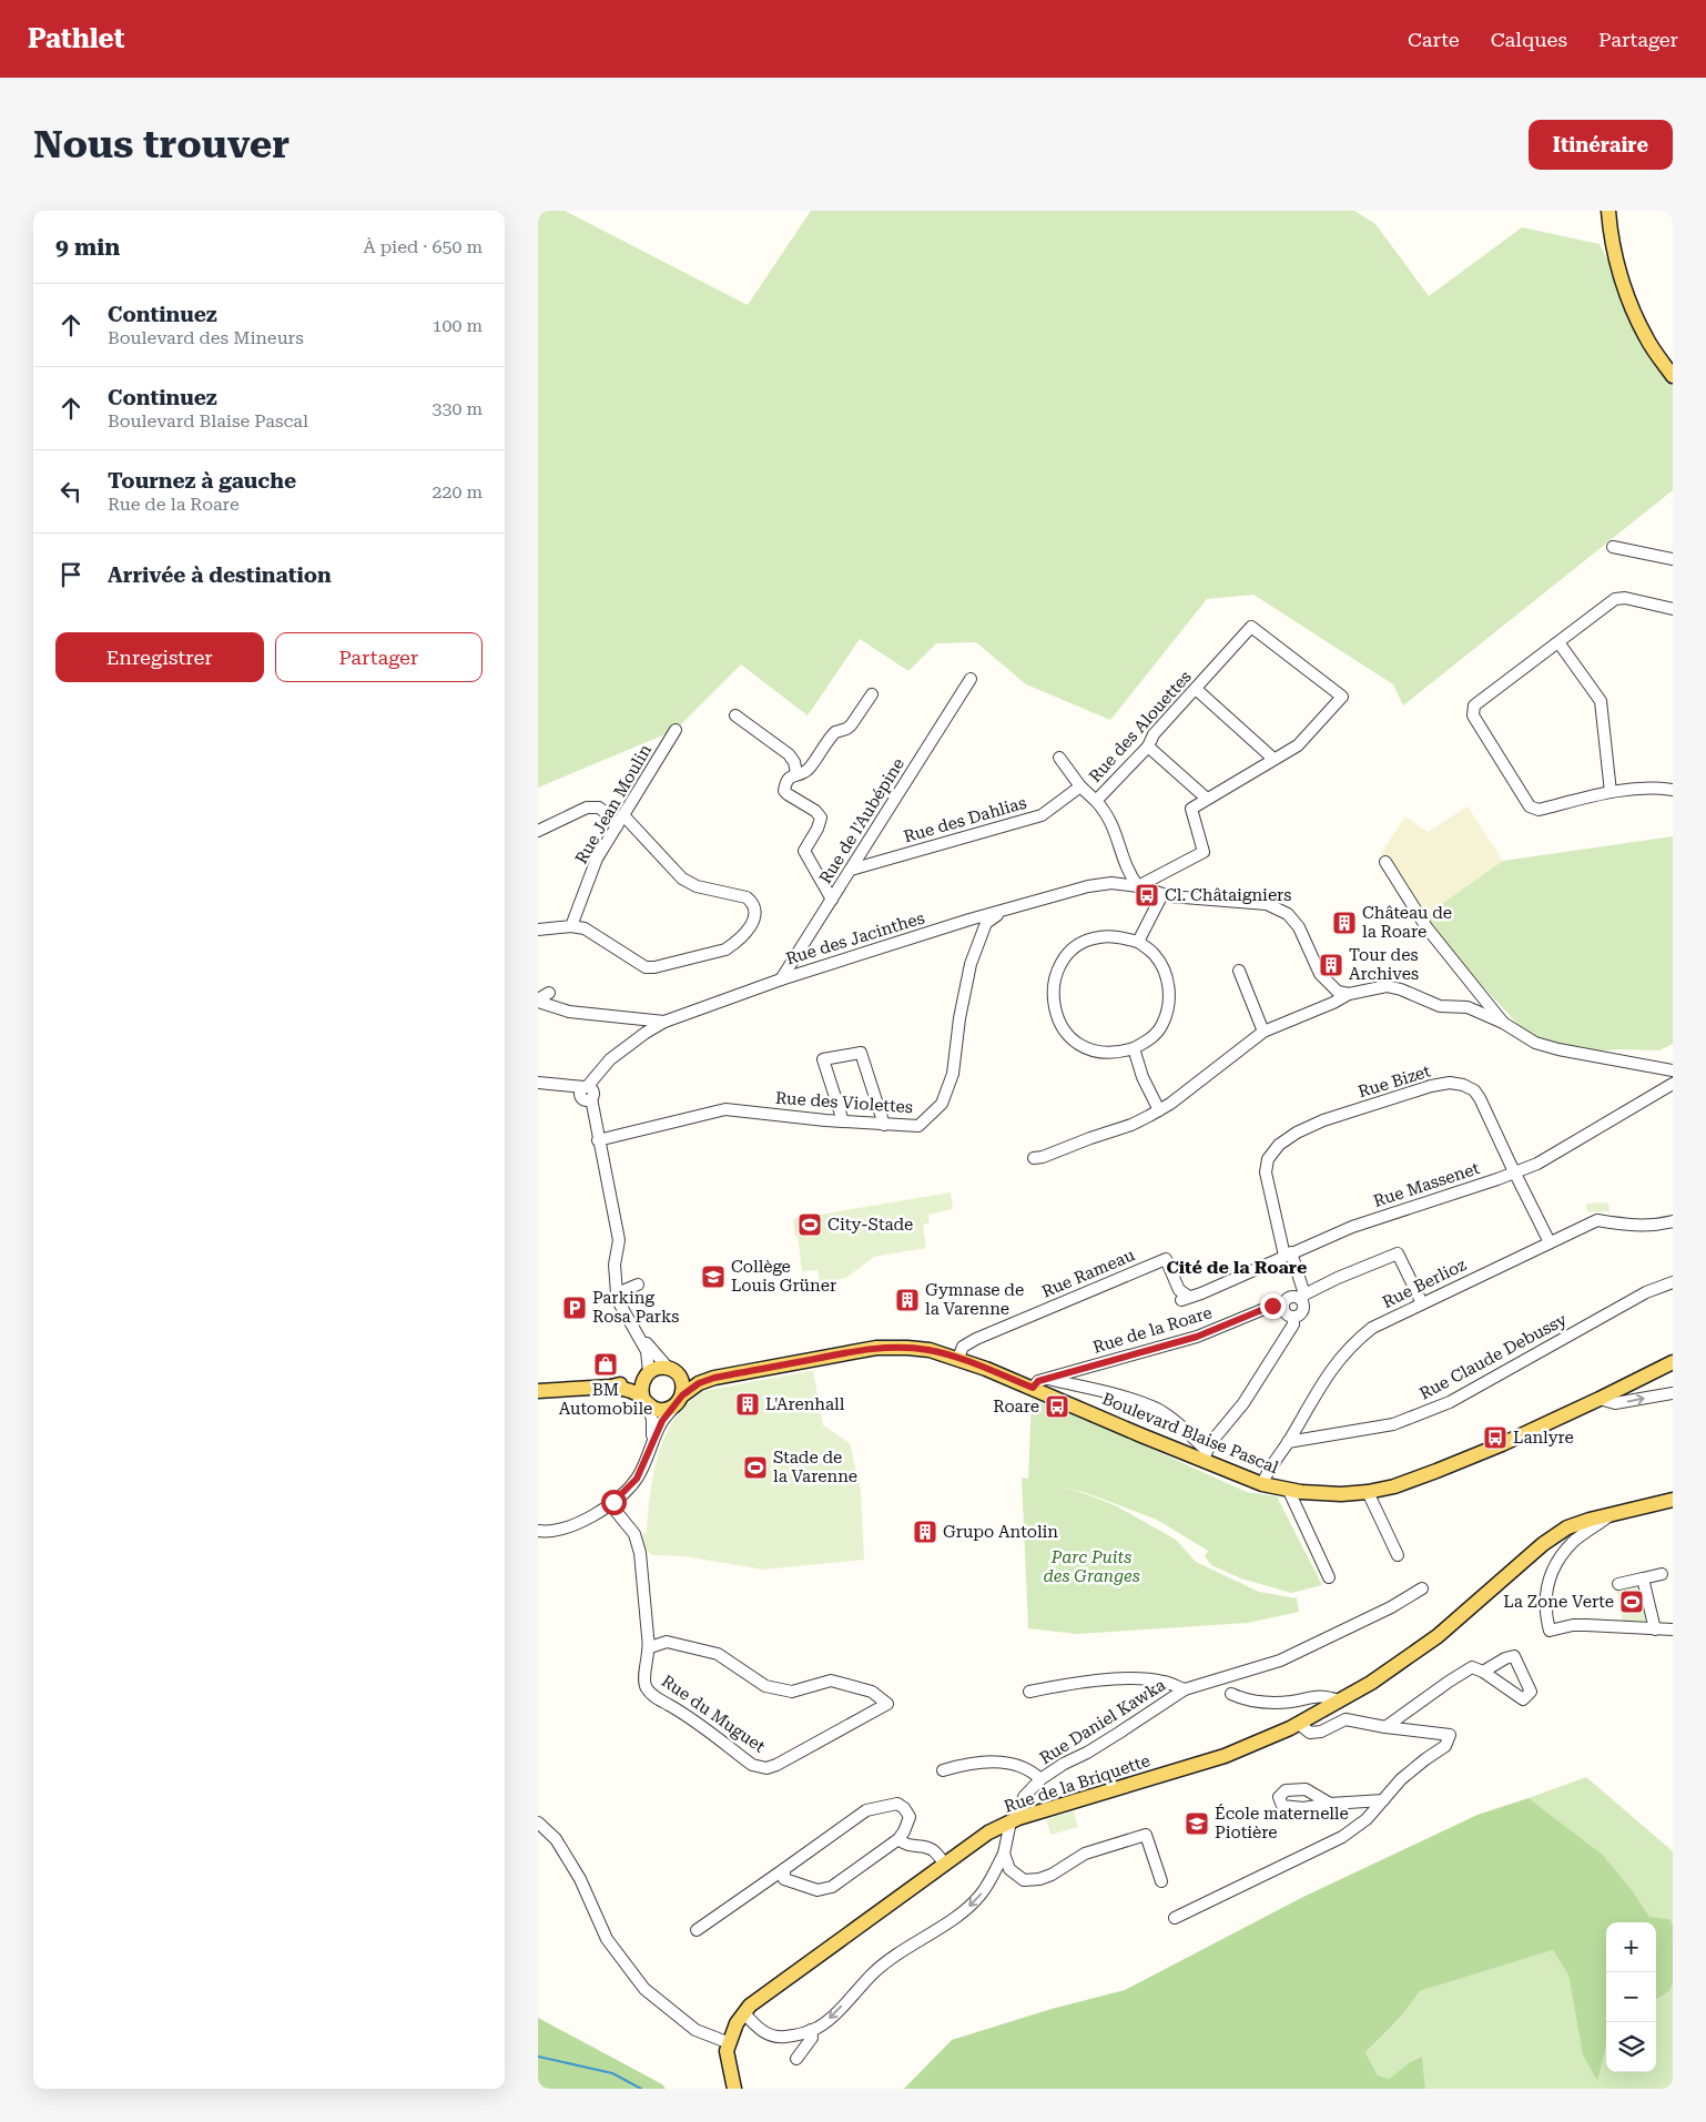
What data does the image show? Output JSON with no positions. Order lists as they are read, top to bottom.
{
  "streets": {
    "main road": ["Boulevard Blaise Pascal", "Rue de la Briquette"],
    "street": [
      "Rue des Alouettes",
      "Rue Jean Moulin",
      "Rue des Dahlias",
      "Rue de l'Aubépine",
      "Rue des Jacinthes",
      "Rue Bizet",
      "Rue des Violettes",
      "Rue Massenet",
      "Rue Rameau",
      "Rue Berlioz",
      "Rue de la Roare",
      "Rue Claude Debussy",
      "Rue du Muguet",
      "Rue Daniel Kawka"
    ]
  },
  "crossings": [
    ["Rue des Alouettes", "Rue des Jacinthes"],
    ["Rue des Dahlias", "Rue de l'Aubépine"],
    ["Rue de l'Aubépine", "Rue des Jacinthes"],
    ["Rue des Jacinthes", "Rue des Violettes"],
    ["Rue Bizet", "Rue Massenet"],
    ["Rue Bizet", "Rue Berlioz"],
    ["Rue Bizet", "Rue de la Roare"],
    ["Rue Massenet", "Rue Rameau"],
    ["Rue Rameau", "Boulevard Blaise Pascal"],
    ["Rue Berlioz", "Rue de la Roare"],
    ["Rue Berlioz", "Rue Claude Debussy"],
    ["Rue Berlioz", "Boulevard Blaise Pascal"],
    ["Rue de la Roare", "Boulevard Blaise Pascal"],
    ["Rue Daniel Kawka", "Rue de la Briquette"]
  ],
  "districts": ["Cité de la Roare"],
  "parks": ["Parc Puits des Granges"],
  "places": {
    "bus stop": ["Cl. Châtaigniers", "Roare", "Lanlyre"],
    "building": [
      "Château de la Roare",
      "Tour des Archives",
      "Gymnase de la Varenne",
      "L'Arenhall",
      "Grupo Antolin"
    ],
    "sports": ["City-Stade", "Stade de la Varenne", "La Zone Verte"],
    "school or university": ["Collège Louis Grüner", "École maternelle Piotière"],
    "parking": ["Parking Rosa Parks"],
    "shop": ["BM Automobile"]
  },
  "page": {
    "header": "Pathlet",
    "nav": ["Carte", "Calques", "Partager"],
    "buttons": [
      "Itinéraire",
      ["Enregistrer", "Partager"]
    ],
    "title": "Nous trouver",
    "heading": ["9 min", "À pied · 650 m"],
    "list": [
      ["Continuez", "Boulevard des Mineurs", "100 m"],
      ["Continuez", "Boulevard Blaise Pascal", "330 m"],
      ["Tournez à gauche", "Rue de la Roare", "220 m"],
      "Arrivée à destination"
    ],
    "map_buttons": ["+", "−"]
  }
}
